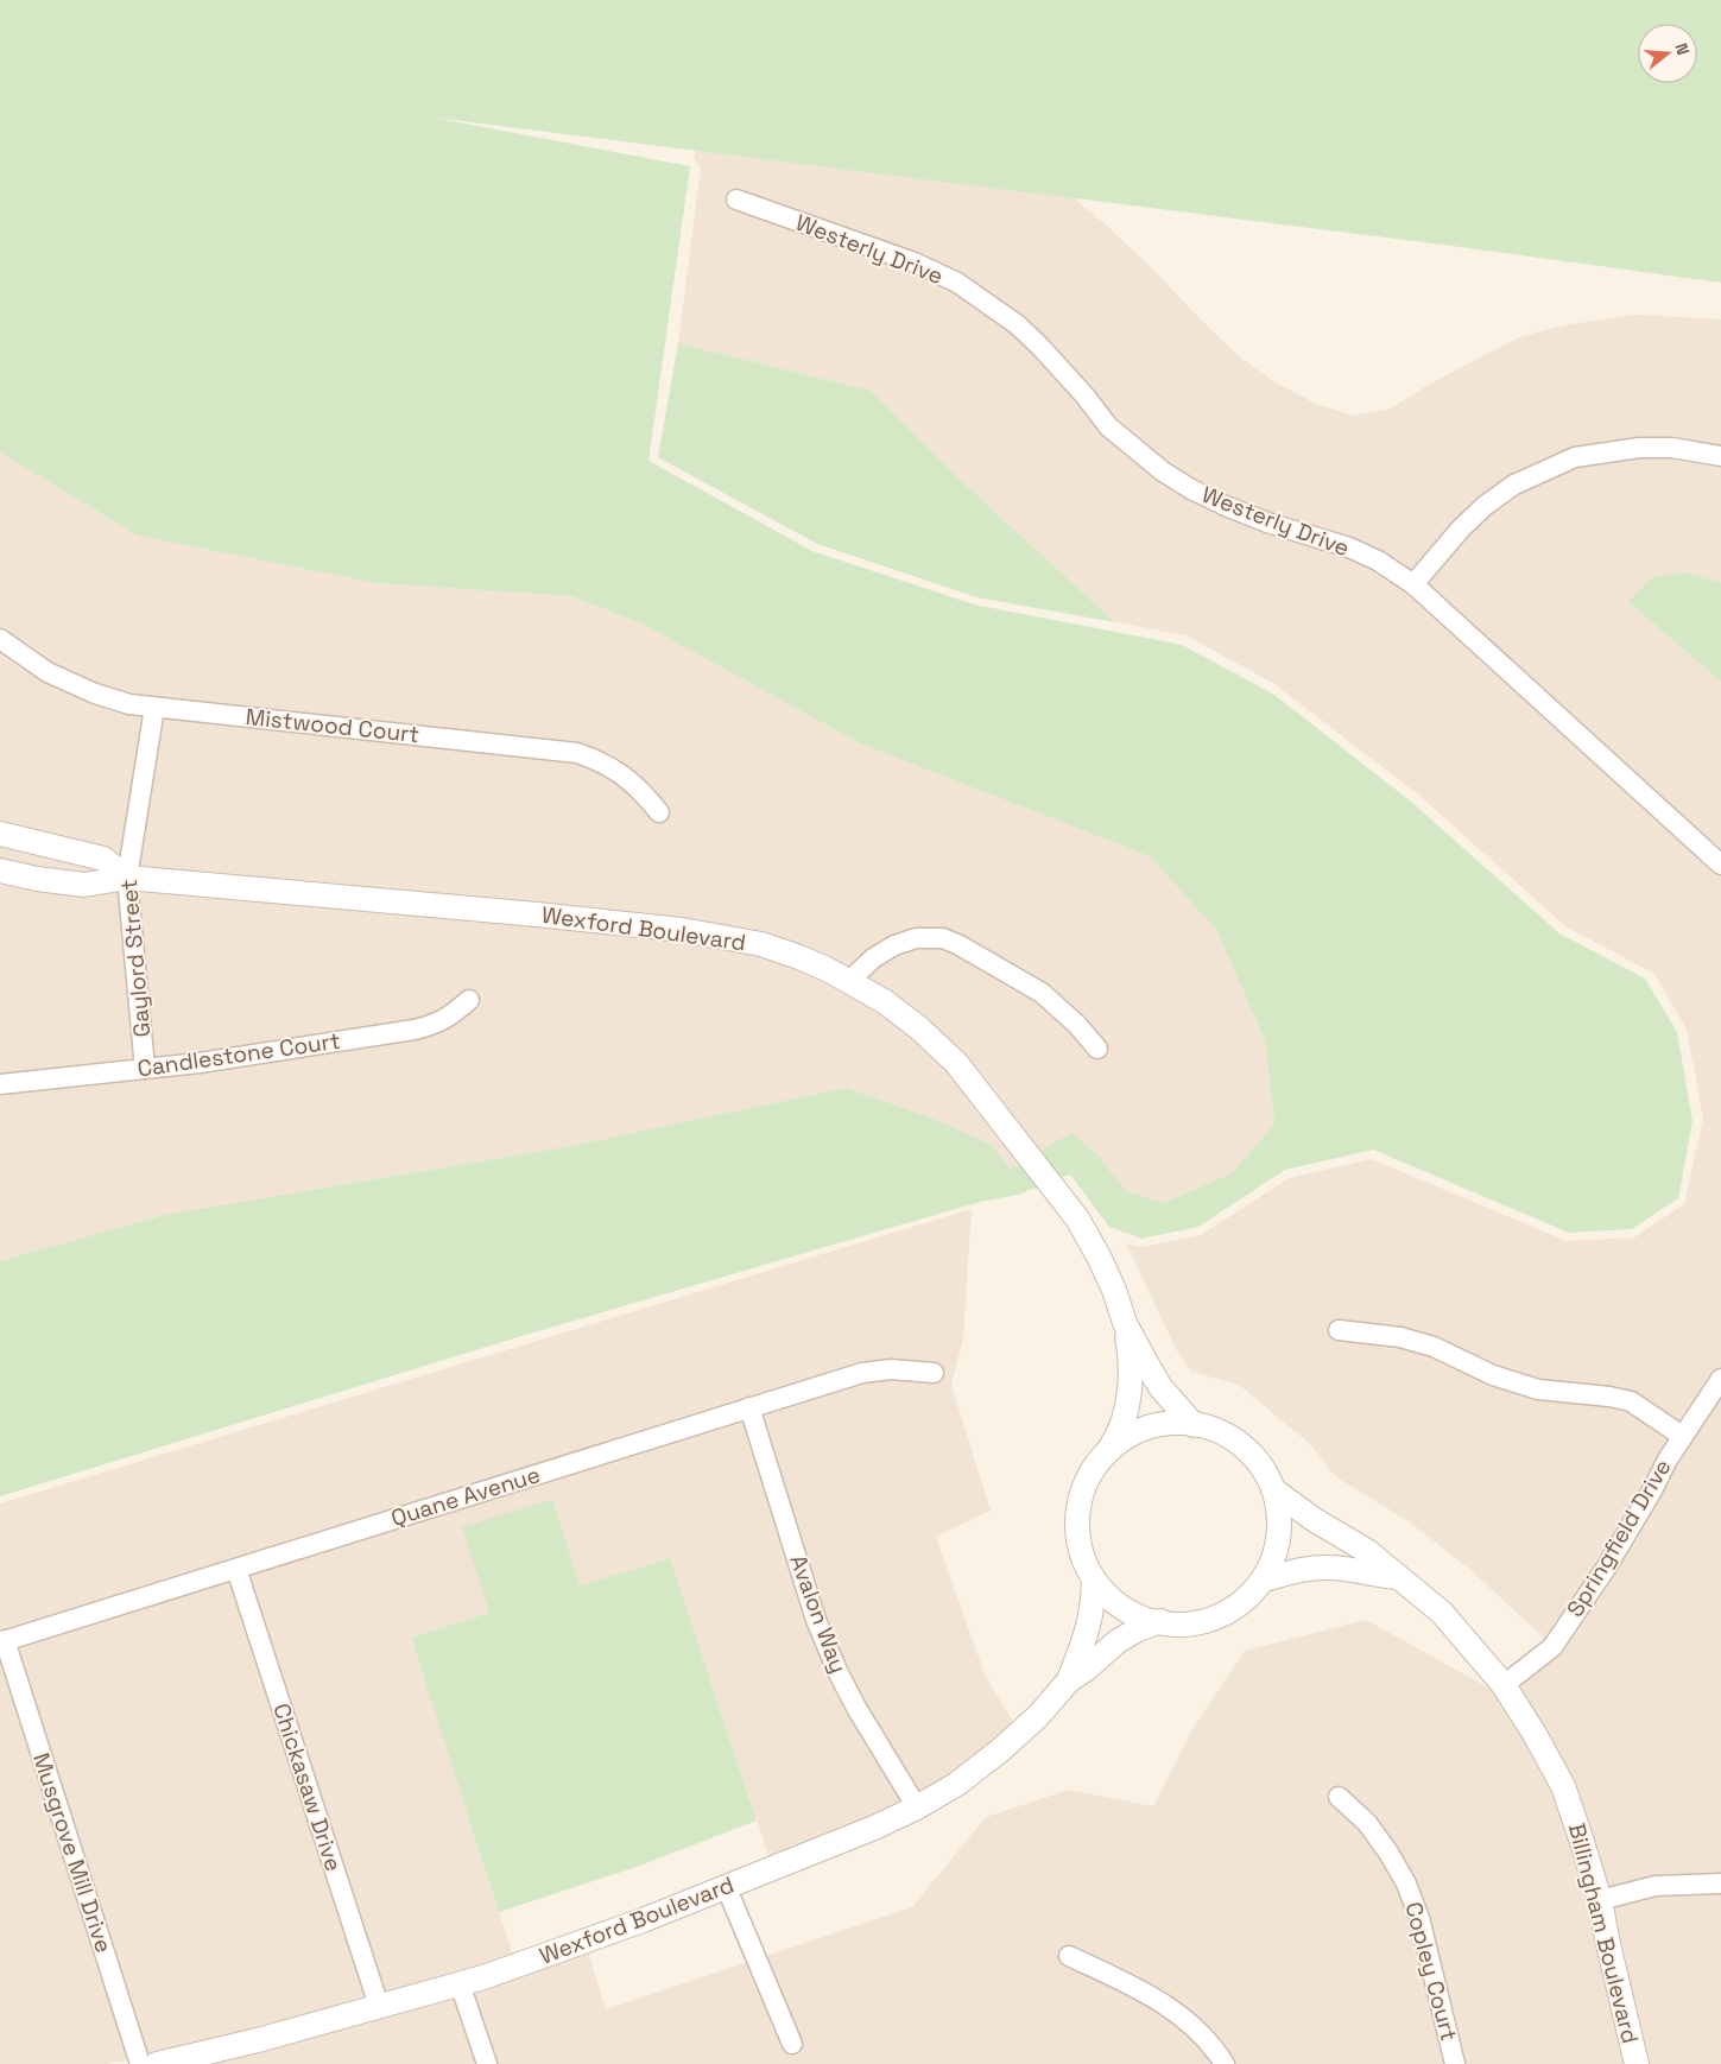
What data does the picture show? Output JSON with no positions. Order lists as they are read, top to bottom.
{
  "streets": {
    "street": [
      "Westerly Drive",
      "Mistwood Court",
      "Wexford Boulevard",
      "Gaylord Street",
      "Candlestone Court",
      "Quane Avenue",
      "Springfield Drive",
      "Avalon Way",
      "Chickasaw Drive",
      "Musgrove Mill Drive",
      "Billingham Boulevard",
      "Copley Court"
    ]
  },
  "crossings": [
    ["Mistwood Court", "Gaylord Street"],
    ["Wexford Boulevard", "Gaylord Street"],
    ["Wexford Boulevard", "Avalon Way"],
    ["Wexford Boulevard", "Chickasaw Drive"],
    ["Wexford Boulevard", "Billingham Boulevard"],
    ["Gaylord Street", "Candlestone Court"],
    ["Quane Avenue", "Avalon Way"],
    ["Quane Avenue", "Chickasaw Drive"],
    ["Quane Avenue", "Musgrove Mill Drive"],
    ["Springfield Drive", "Billingham Boulevard"]
  ],
  "north": "right"
}
